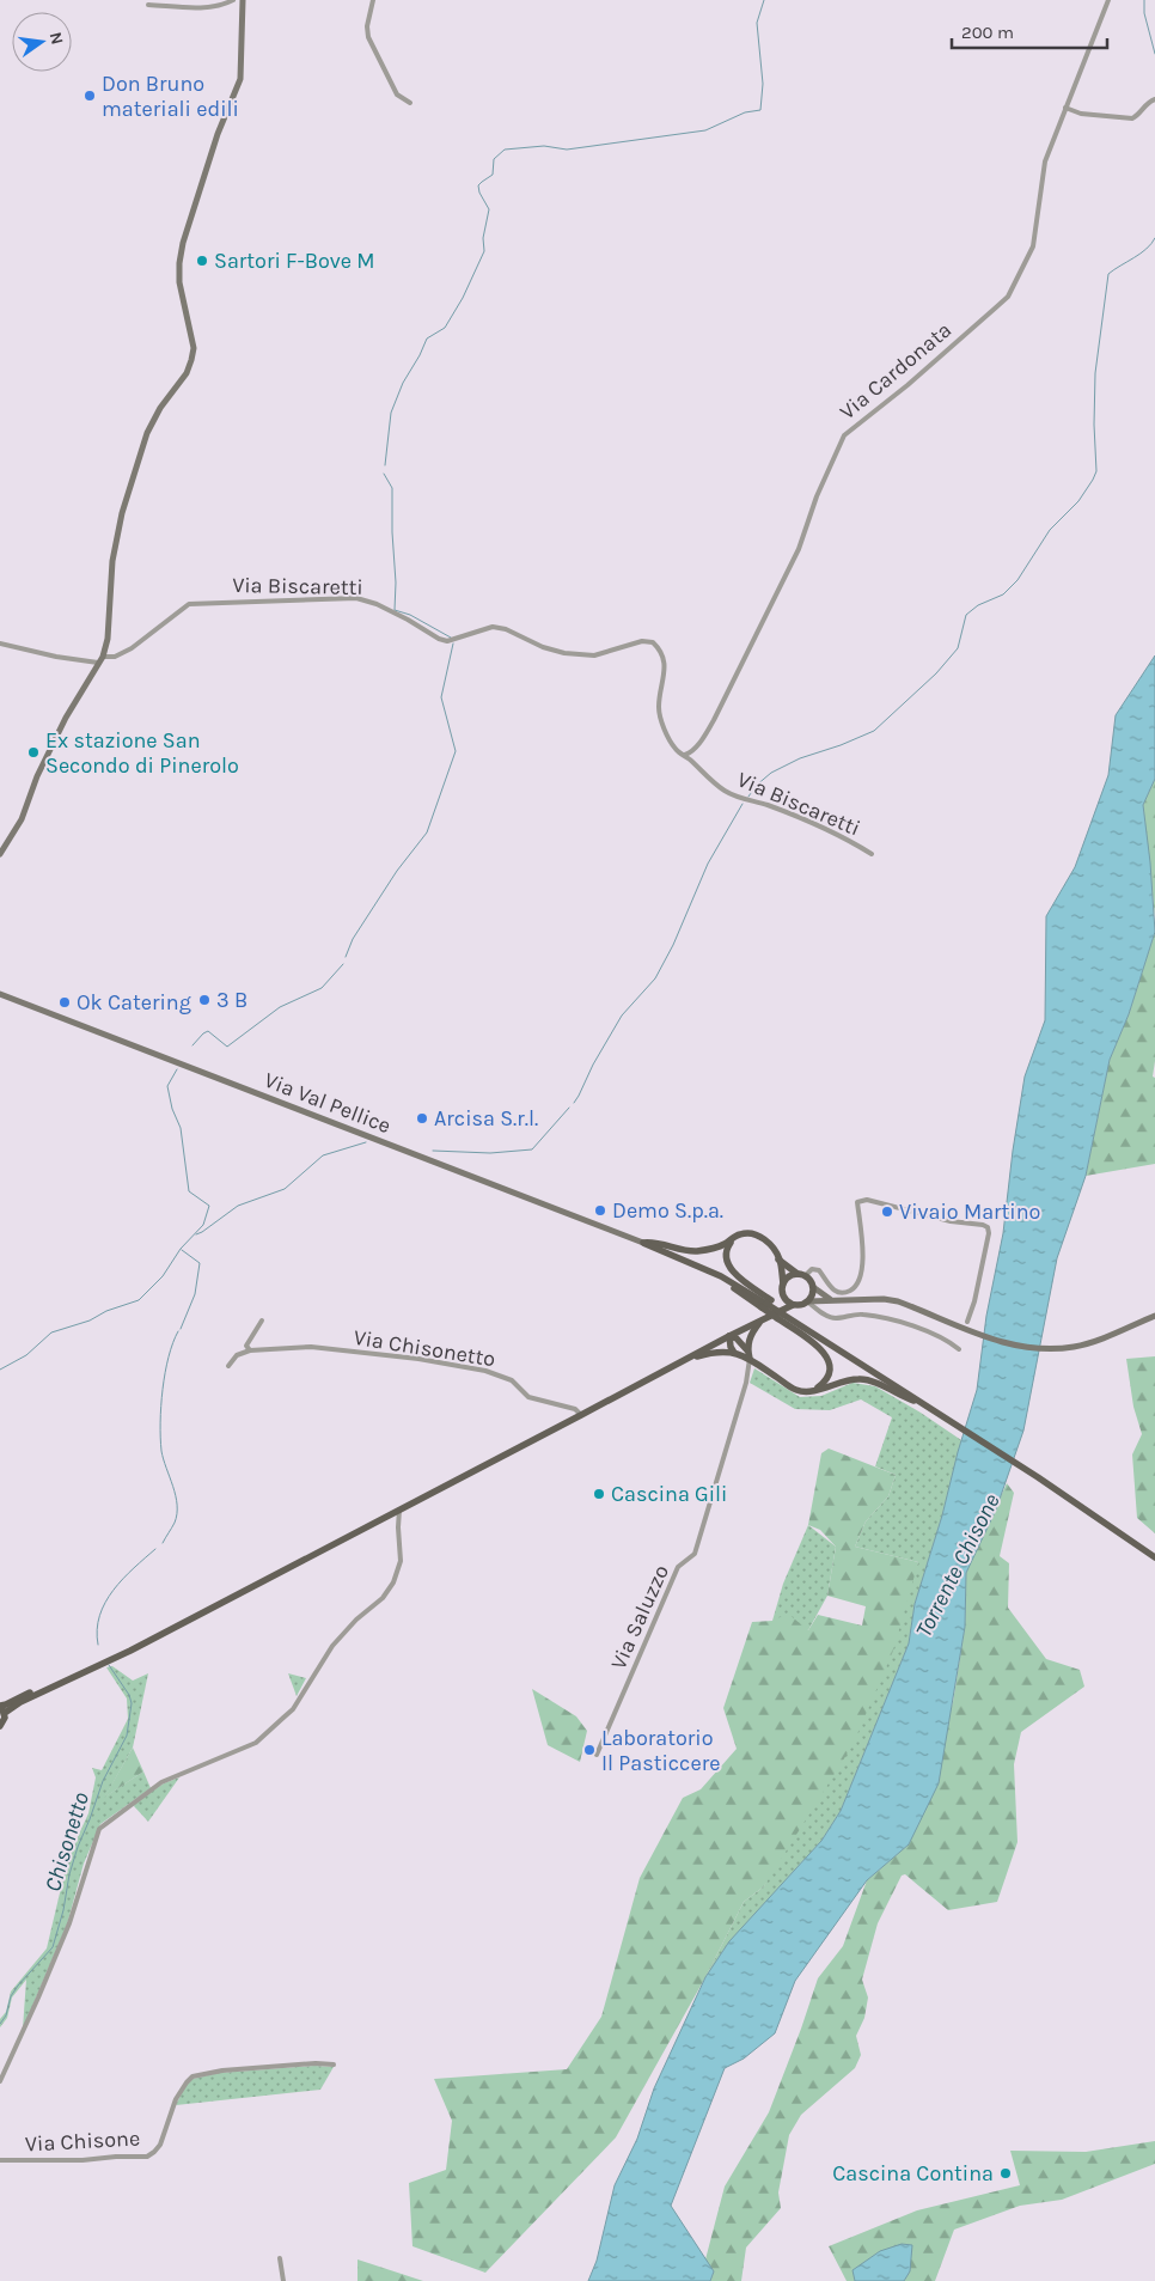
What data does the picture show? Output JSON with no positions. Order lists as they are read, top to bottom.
{
  "streets": {
    "street": [
      "Via Cardonata",
      "Via Biscaretti",
      "Via Val Pellice",
      "Via Chisonetto",
      "Via Saluzzo",
      "Via Chisone"
    ]
  },
  "crossings": [
    ["Via Cardonata", "Via Biscaretti"]
  ],
  "water": ["Torrente Chisone", "Chisonetto"],
  "places": [
    "Don Bruno materiali edili",
    "Sartori F-Bove M",
    "Ex stazione San Secondo di Pinerolo",
    "3 B",
    "Ok Catering",
    "Arcisa S.r.l.",
    "Demo S.p.a.",
    "Vivaio Martino",
    "Cascina Gili",
    "Laboratorio Il Pasticcere",
    "Cascina Contina"
  ],
  "scale_bar": "200 m",
  "north": "right"
}
